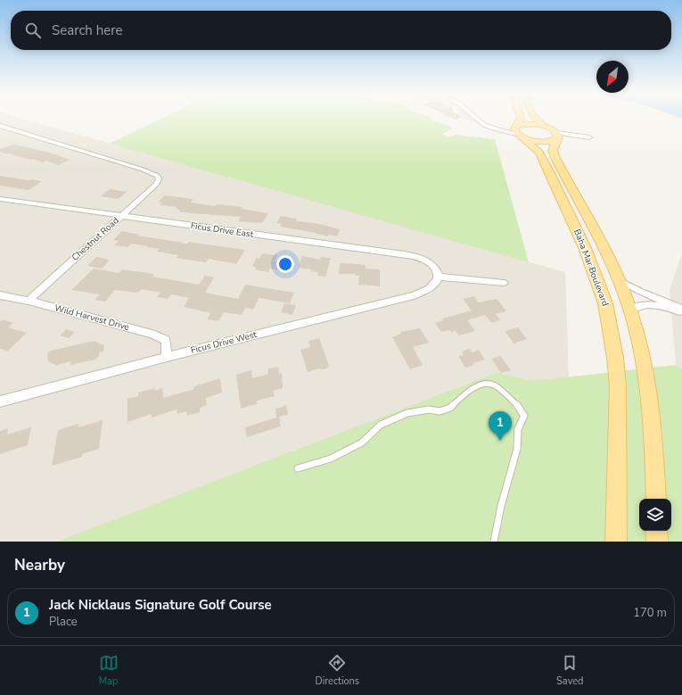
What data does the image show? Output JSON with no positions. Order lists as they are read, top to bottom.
{
  "streets": {
    "main road": ["Baha Mar Boulevard"],
    "street": [
      "Ficus Drive East",
      "Chestnut Road",
      "Wild Harvest Drive",
      "Ficus Drive West"
    ]
  },
  "crossings": [
    ["Ficus Drive East", "Chestnut Road"],
    ["Ficus Drive East", "Ficus Drive West"],
    ["Chestnut Road", "Wild Harvest Drive"],
    ["Wild Harvest Drive", "Ficus Drive West"]
  ],
  "north": "bottom left",
  "page": {
    "search": "Search here",
    "pins": "1",
    "heading": "Nearby",
    "list": [
      {
        "mark": "1",
        "name": "Jack Nicklaus Signature Golf Course",
        "note": "Place",
        "value": "170 m"
      }
    ],
    "nav": ["Map", "Directions", "Saved"]
  }
}
